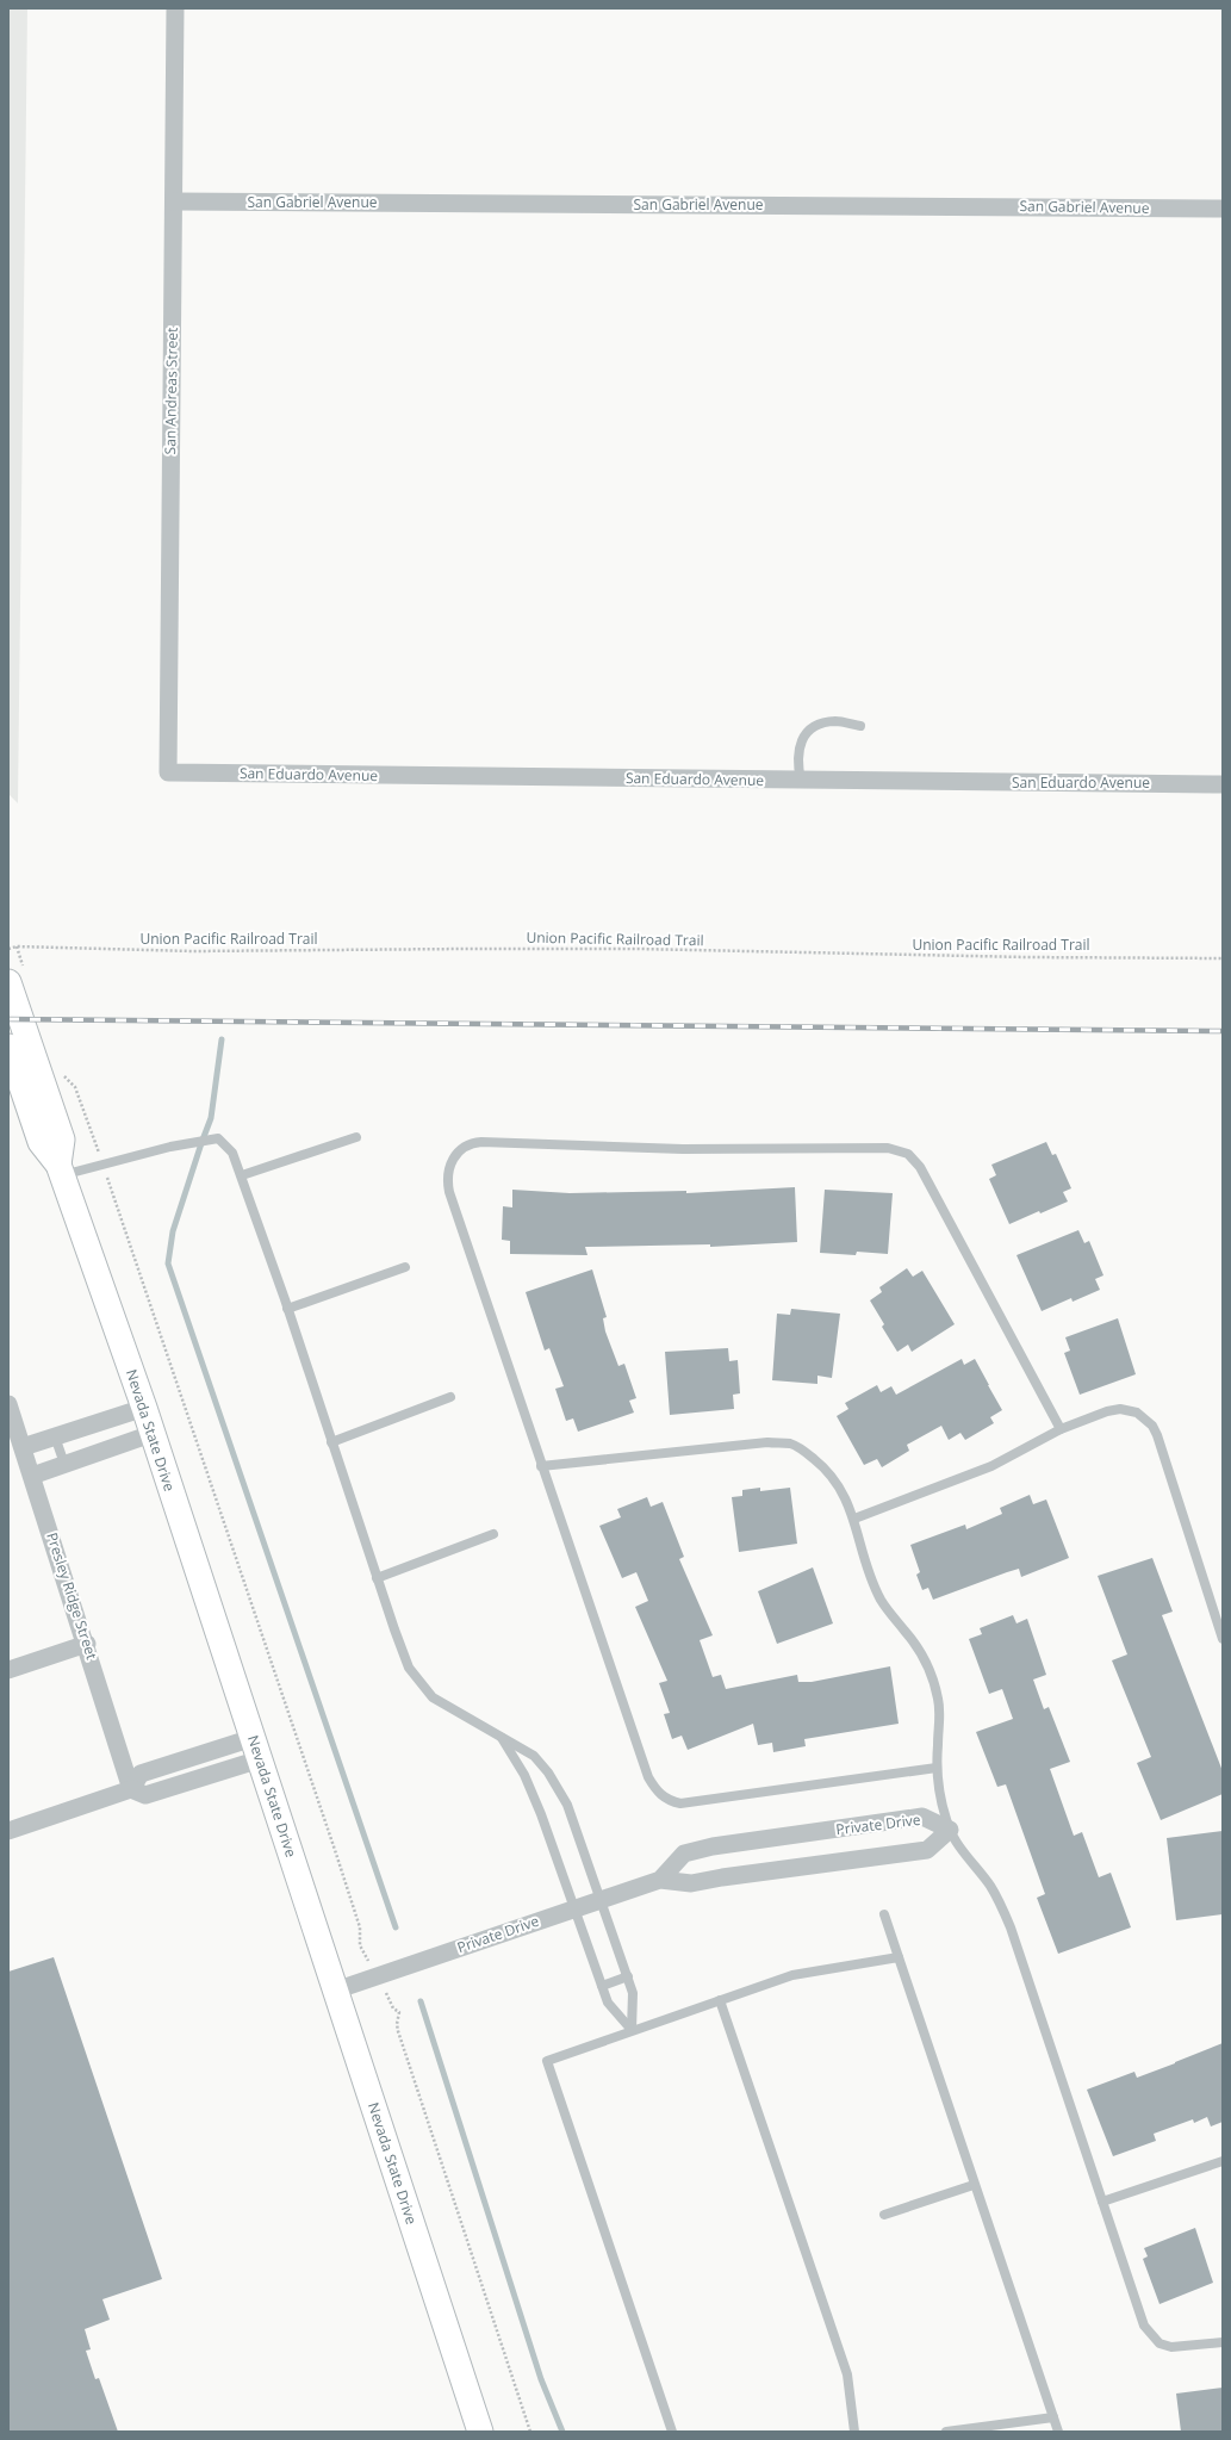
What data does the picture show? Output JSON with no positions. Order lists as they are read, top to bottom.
{
  "streets": {
    "street": [
      "San Gabriel Avenue",
      "San Andreas Street",
      "San Eduardo Avenue",
      "Nevada State Drive",
      "Presley Ridge Street",
      "Private Drive"
    ],
    "path": ["Union Pacific Railroad Trail"]
  },
  "crossings": [
    ["San Gabriel Avenue", "San Andreas Street"],
    ["San Andreas Street", "San Eduardo Avenue"],
    ["Nevada State Drive", "Private Drive"]
  ]
}
